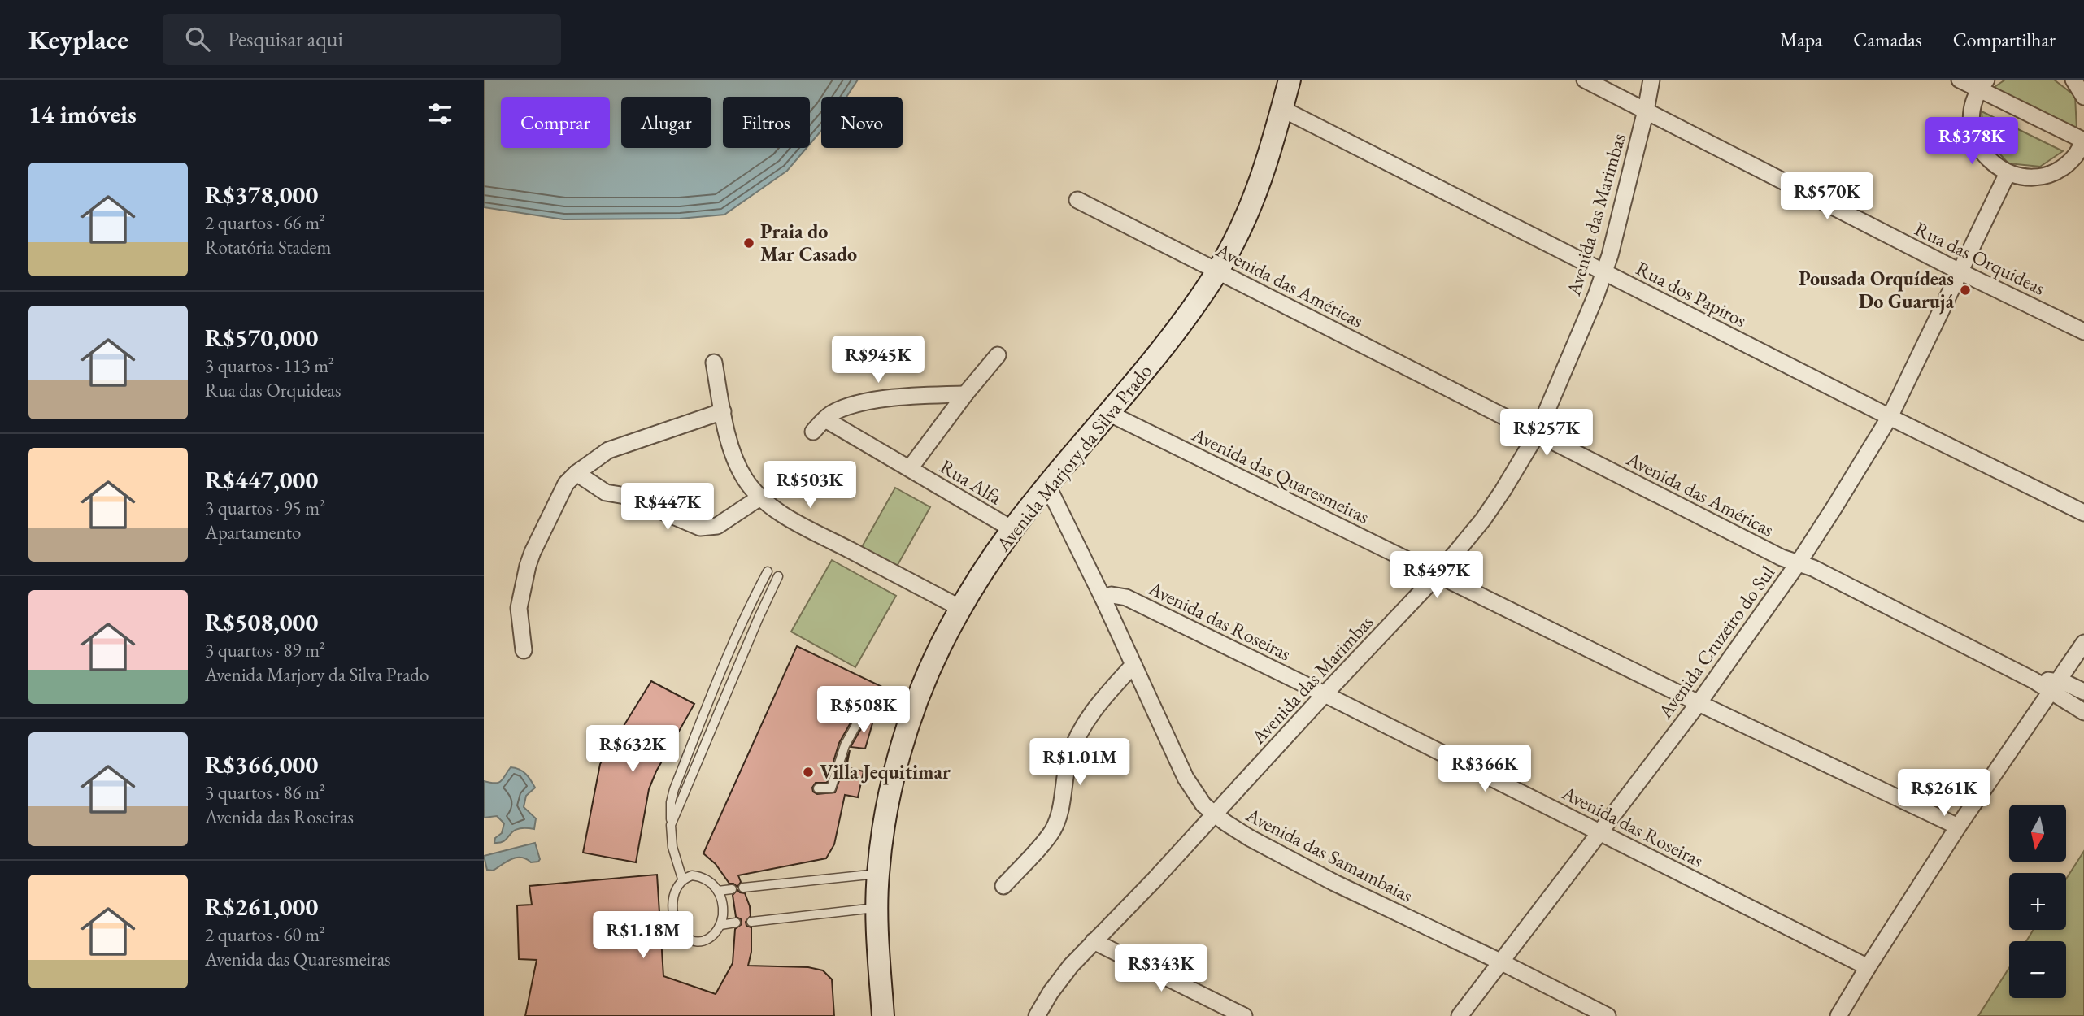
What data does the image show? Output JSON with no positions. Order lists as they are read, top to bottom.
{
  "streets": {
    "main road": ["Avenida Marjory da Silva Prado"],
    "street": [
      "Avenida das Marimbas",
      "Rua das Orquideas",
      "Avenida das Américas",
      "Rua dos Papiros",
      "Avenida das Quaresmeiras",
      "Rua Alfa",
      "Avenida das Roseiras",
      "Avenida Cruzeiro do Sul",
      "Avenida das Samambaias"
    ]
  },
  "crossings": [
    ["Avenida das Marimbas", "Rua das Orquideas"],
    ["Avenida das Marimbas", "Avenida das Américas"],
    ["Avenida das Marimbas", "Rua dos Papiros"],
    ["Avenida das Marimbas", "Avenida das Quaresmeiras"],
    ["Avenida das Marimbas", "Avenida das Roseiras"],
    ["Avenida das Marimbas", "Avenida das Samambaias"],
    ["Rua das Orquideas", "Avenida Cruzeiro do Sul"],
    ["Avenida das Américas", "Avenida Marjory da Silva Prado"],
    ["Avenida das Américas", "Avenida Cruzeiro do Sul"],
    ["Rua dos Papiros", "Avenida Marjory da Silva Prado"],
    ["Rua dos Papiros", "Avenida Cruzeiro do Sul"],
    ["Avenida Marjory da Silva Prado", "Avenida das Quaresmeiras"],
    ["Avenida Marjory da Silva Prado", "Rua Alfa"],
    ["Avenida Marjory da Silva Prado", "Avenida das Samambaias"],
    ["Avenida das Quaresmeiras", "Avenida Cruzeiro do Sul"],
    ["Avenida das Roseiras", "Avenida Cruzeiro do Sul"],
    ["Avenida das Roseiras", "Avenida das Samambaias"],
    ["Avenida Cruzeiro do Sul", "Avenida das Samambaias"]
  ],
  "places": ["Praia do Mar Casado", "Pousada Orquídeas Do Guarujá", "Villa Jequitimar"],
  "north": "bottom",
  "page": {
    "header": "Keyplace",
    "search": "Pesquisar aqui",
    "nav": ["Mapa", "Camadas", "Compartilhar"],
    "heading": "14 imóveis",
    "chip": [
      "Comprar",
      "Alugar",
      "Filtros",
      "Novo"
    ],
    "price": [
      "R$378K",
      "R$570K",
      "R$945K",
      "R$257K",
      "R$503K",
      "R$447K",
      "R$497K",
      "R$508K",
      "R$632K",
      "R$1.01M",
      "R$366K",
      "R$261K",
      "R$1.18M",
      "R$343K"
    ],
    "list": [
      {
        "name": "R$378,000",
        "note": "2 quartos · 66 m² · Rotatória Stadem"
      },
      {
        "name": "R$570,000",
        "note": "3 quartos · 113 m² · Rua das Orquideas"
      },
      {
        "name": "R$447,000",
        "note": "3 quartos · 95 m² · Apartamento"
      },
      {
        "name": "R$508,000",
        "note": "3 quartos · 89 m² · Avenida Marjory da Silva Prado"
      },
      {
        "name": "R$366,000",
        "note": "3 quartos · 86 m² · Avenida das Roseiras"
      },
      {
        "name": "R$261,000",
        "note": "2 quartos · 60 m² · Avenida das Quaresmeiras"
      }
    ],
    "map_buttons": ["+", "−"]
  }
}
